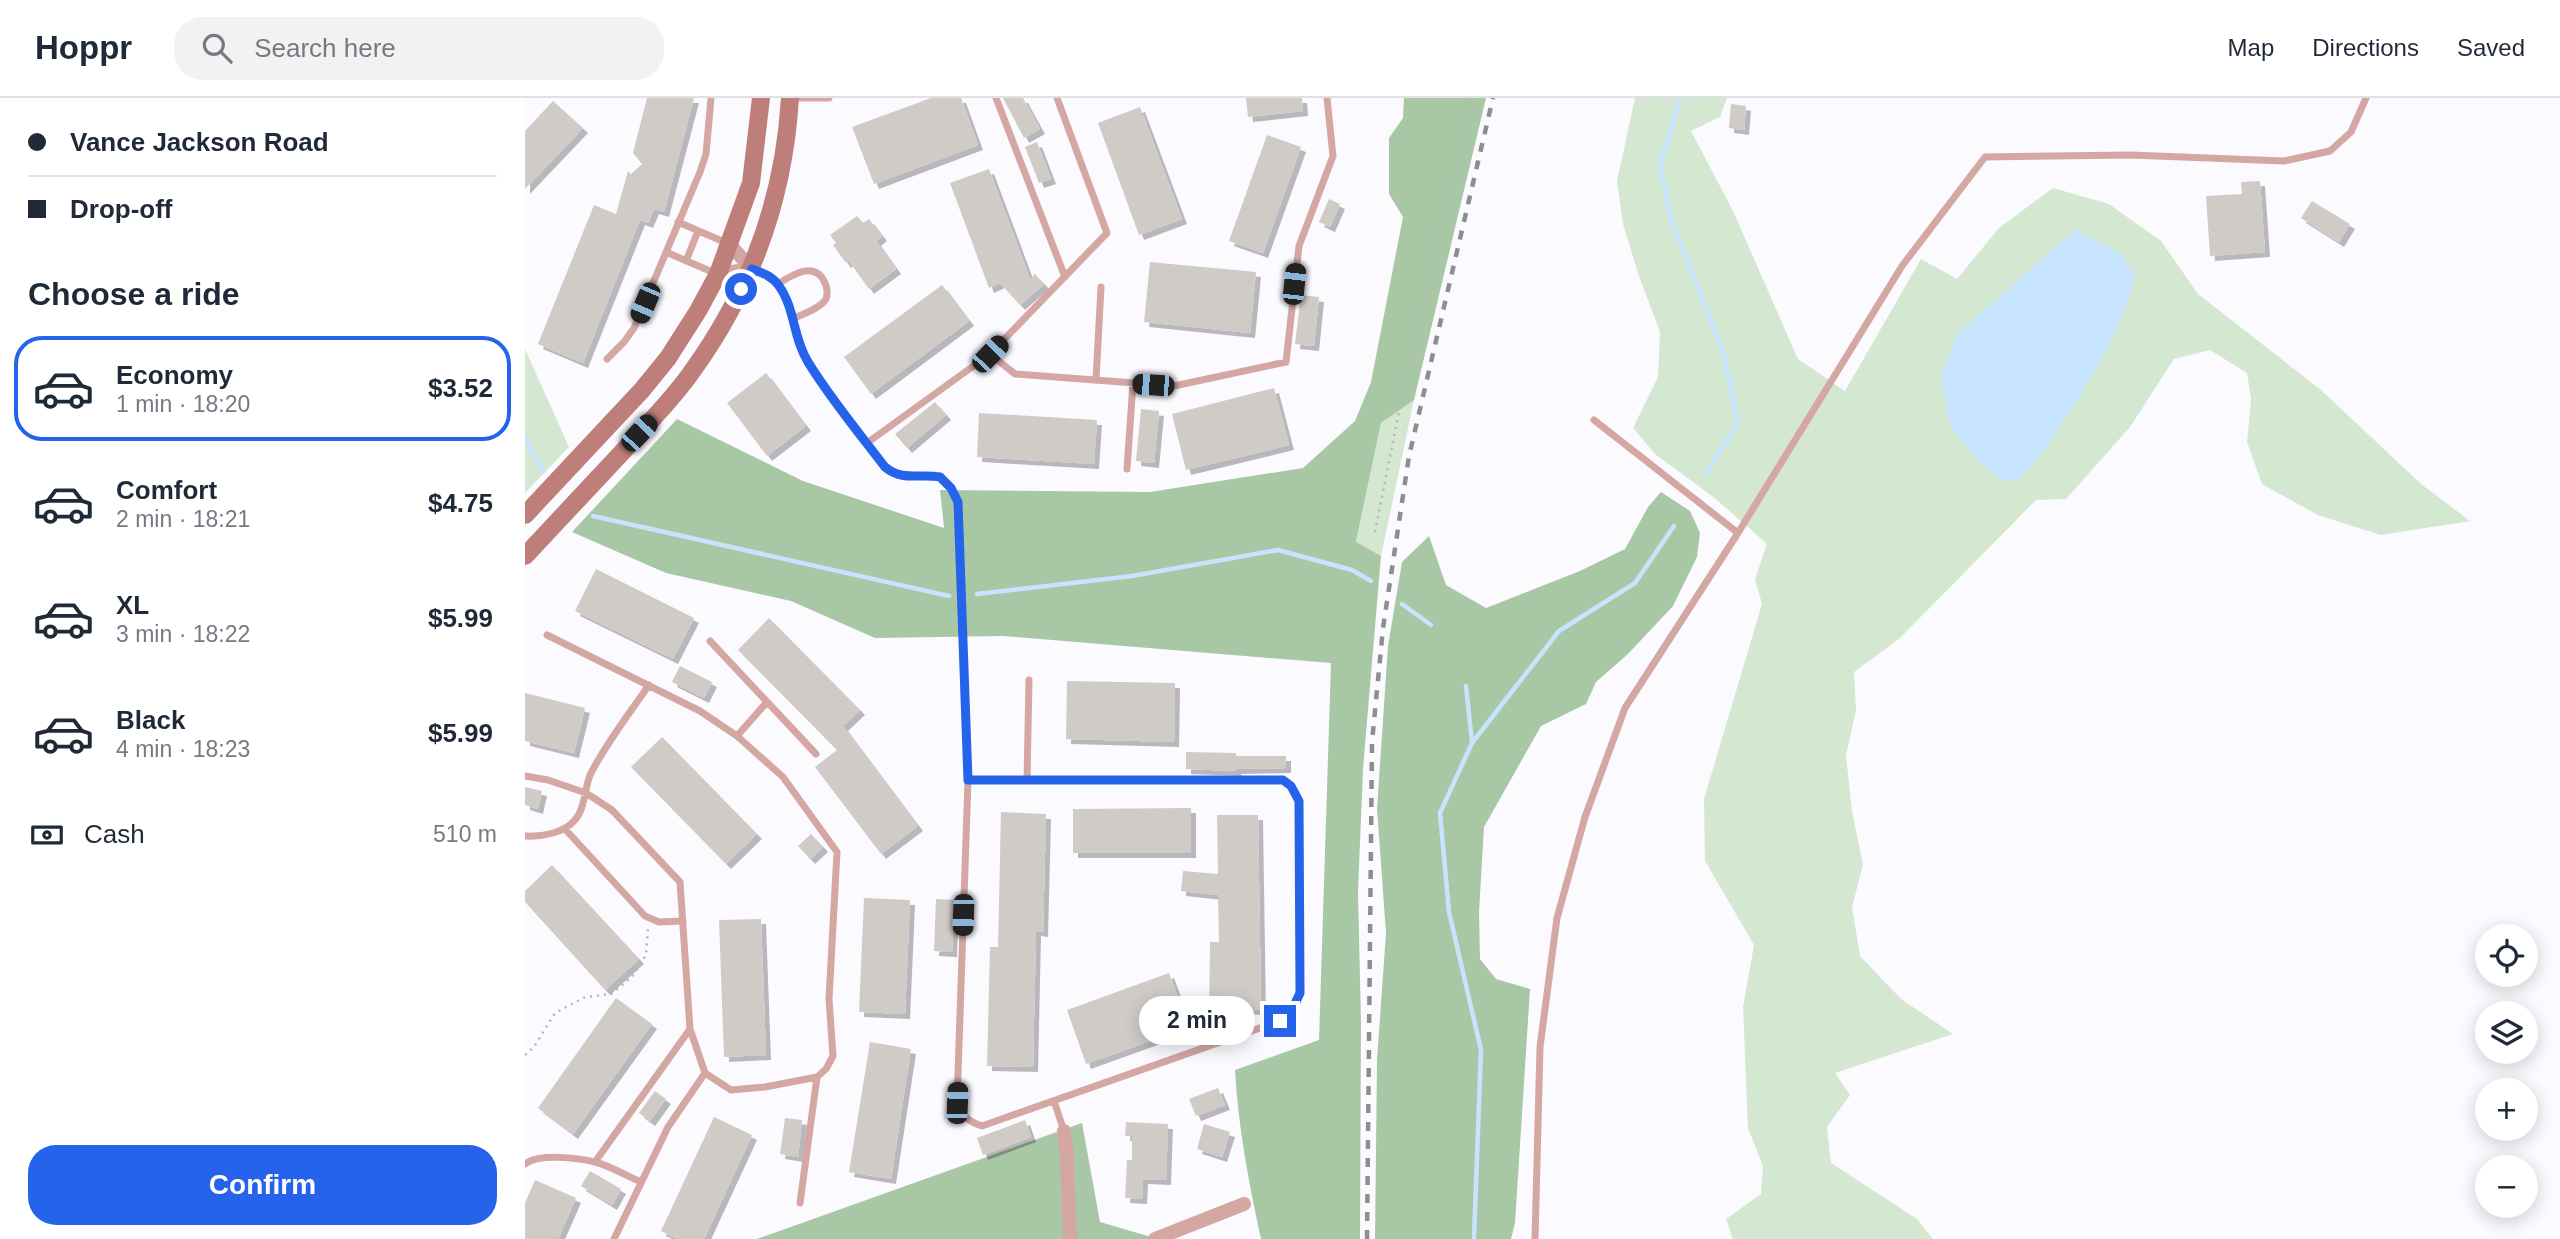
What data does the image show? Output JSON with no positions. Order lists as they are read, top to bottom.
{
  "page": {
    "header": "Hoppr",
    "search": "Search here",
    "nav": ["Map", "Directions", "Saved"],
    "banner": ["Vance Jackson Road", "Drop-off"],
    "heading": "Choose a ride",
    "list": [
      {
        "name": "Economy",
        "note": "1 min · 18:20",
        "value": "$3.52"
      },
      {
        "name": "Comfort",
        "note": "2 min · 18:21",
        "value": "$4.75"
      },
      {
        "name": "XL",
        "note": "3 min · 18:22",
        "value": "$5.99"
      },
      {
        "name": "Black",
        "note": "4 min · 18:23",
        "value": "$5.99"
      }
    ],
    "pay": ["Cash", "510 m"],
    "map_buttons": ["+", "−"],
    "bubble": "2 min",
    "buttons": "Confirm"
  }
}
